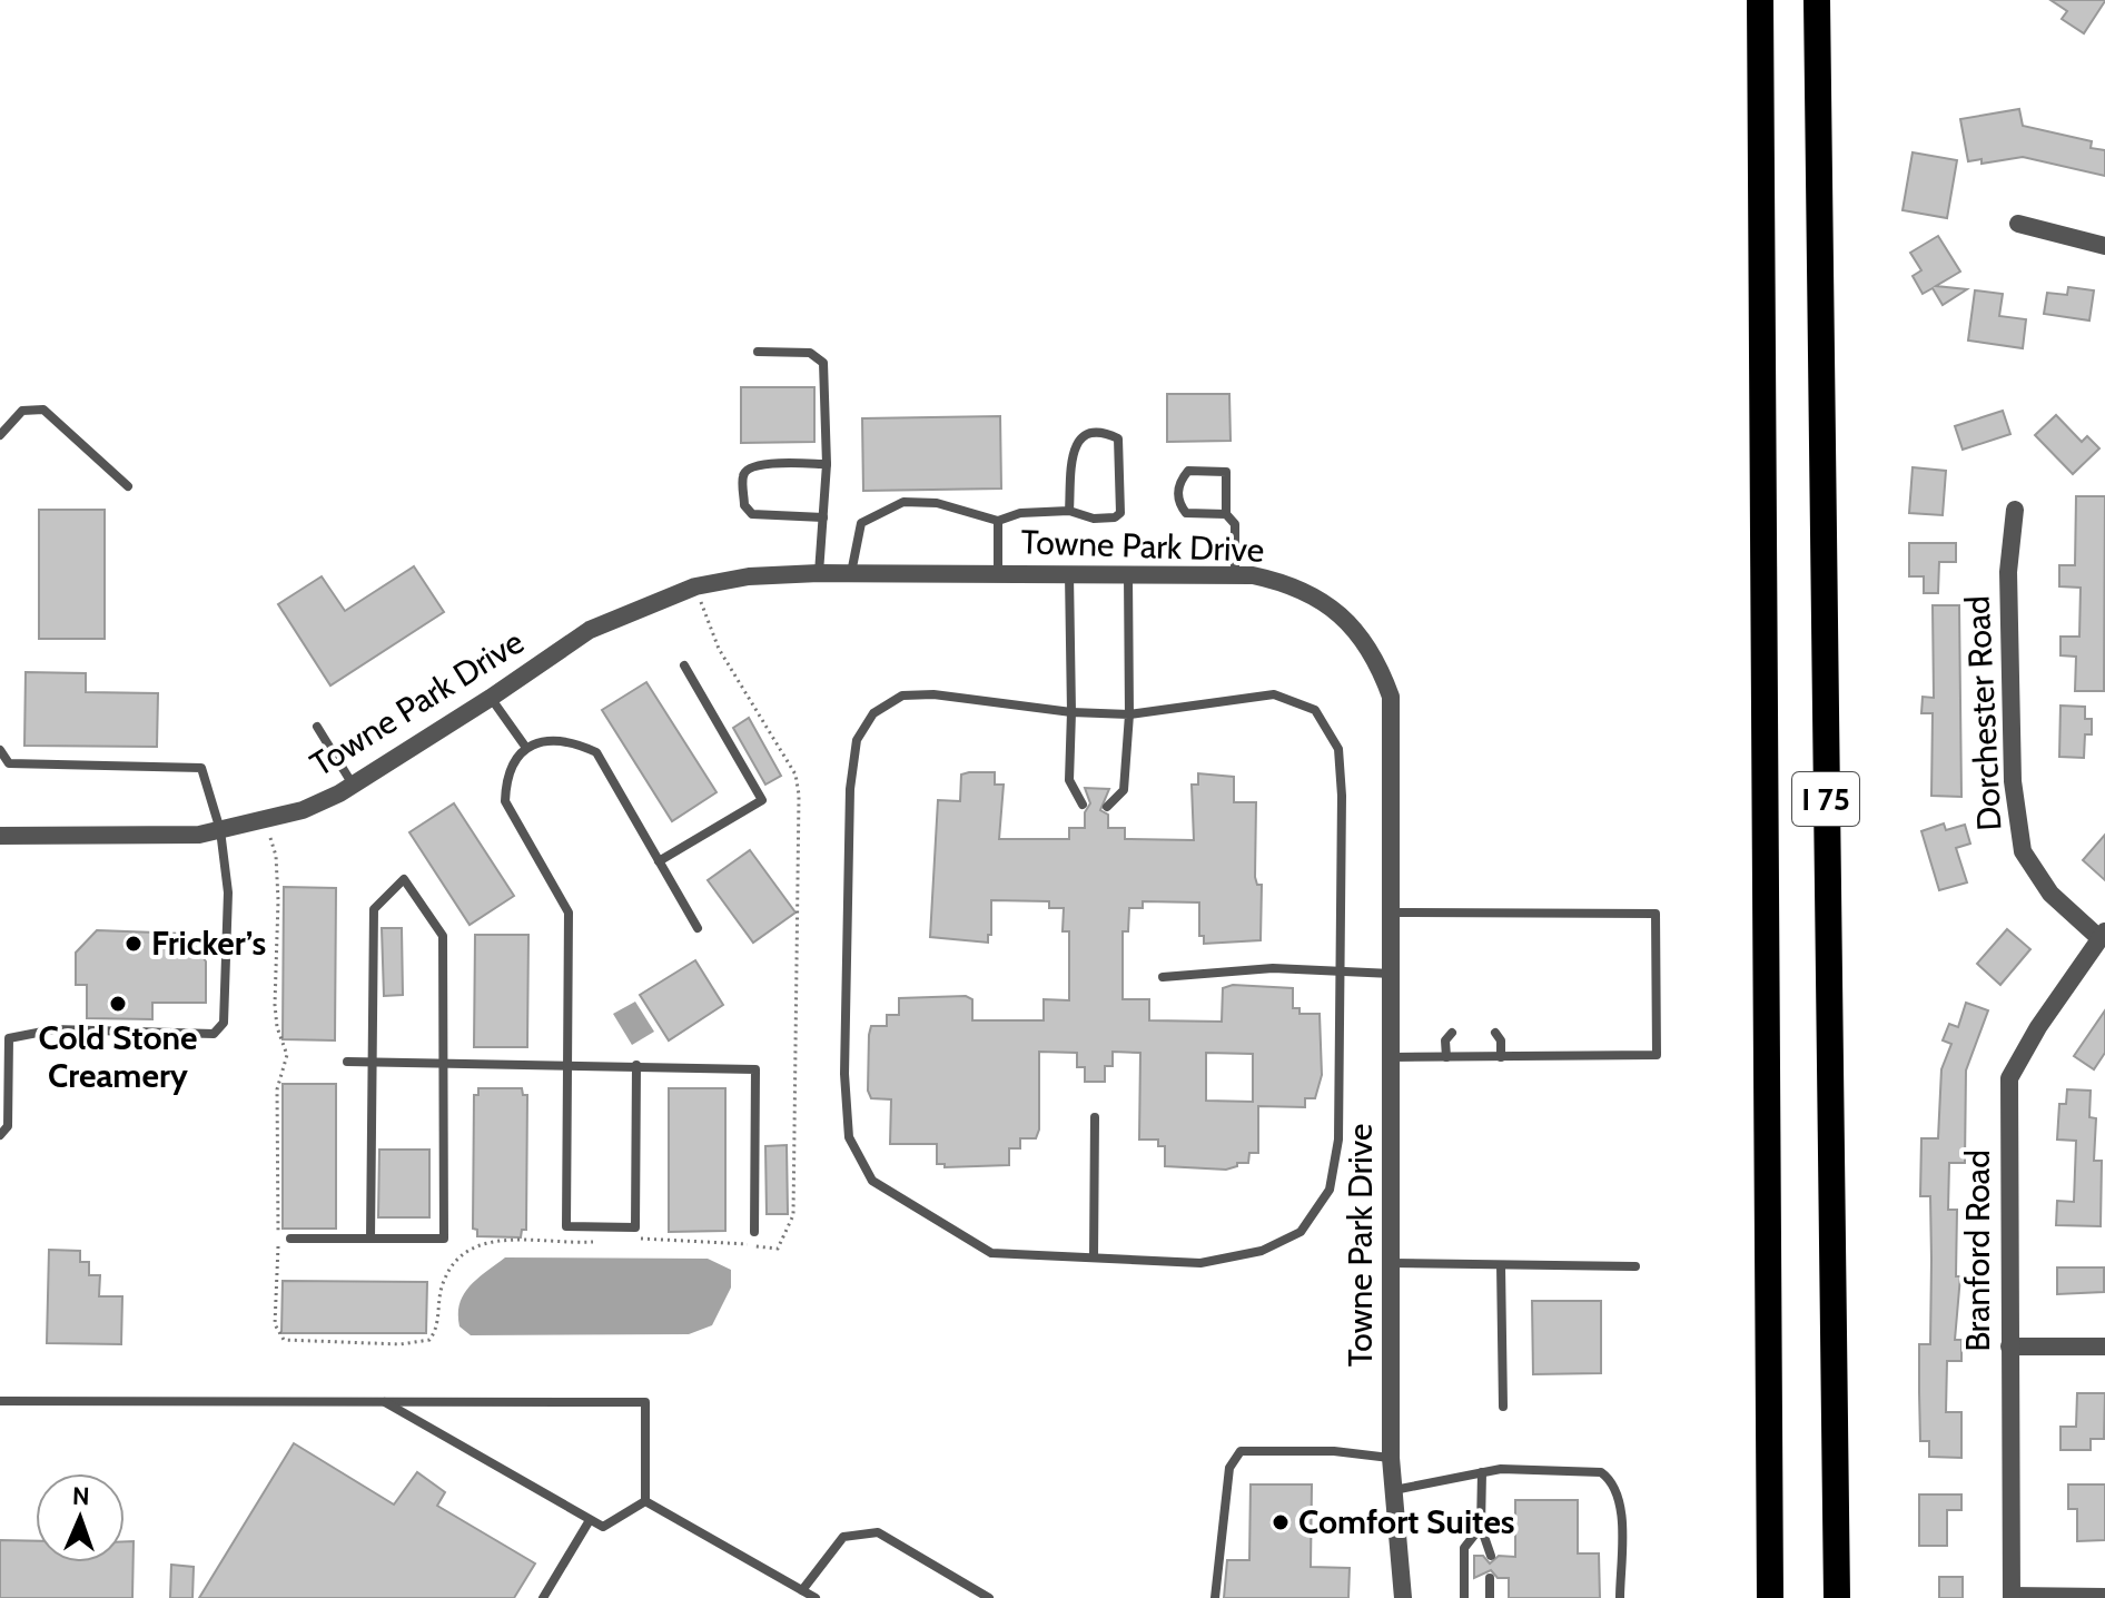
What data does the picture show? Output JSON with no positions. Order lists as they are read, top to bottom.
{
  "streets": {
    "highway": ["I 75"],
    "street": ["Towne Park Drive", "Dorchester Road", "Branford Road"]
  },
  "crossings": [
    ["Dorchester Road", "Branford Road"]
  ],
  "places": ["Fricker’s", "Cold Stone Creamery", "Comfort Suites"],
  "north": "top"
}
